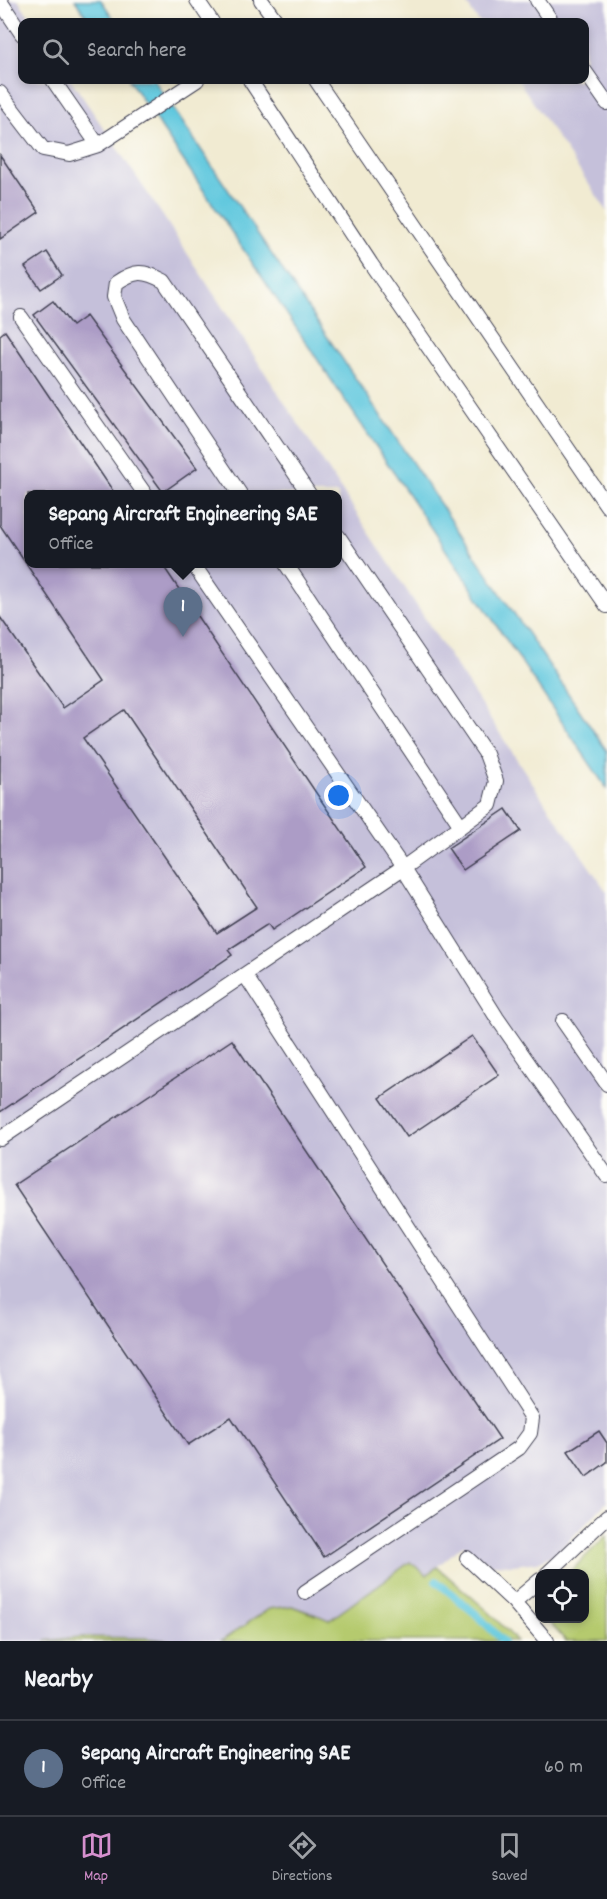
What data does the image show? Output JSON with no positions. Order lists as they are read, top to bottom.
{
  "page": {
    "search": "Search here",
    "popup": ["Sepang Aircraft Engineering SAE", "Office"],
    "pins": "1",
    "heading": "Nearby",
    "list": [
      {
        "mark": "1",
        "name": "Sepang Aircraft Engineering SAE",
        "note": "Office",
        "value": "60 m"
      }
    ],
    "nav": ["Map", "Directions", "Saved"]
  }
}
